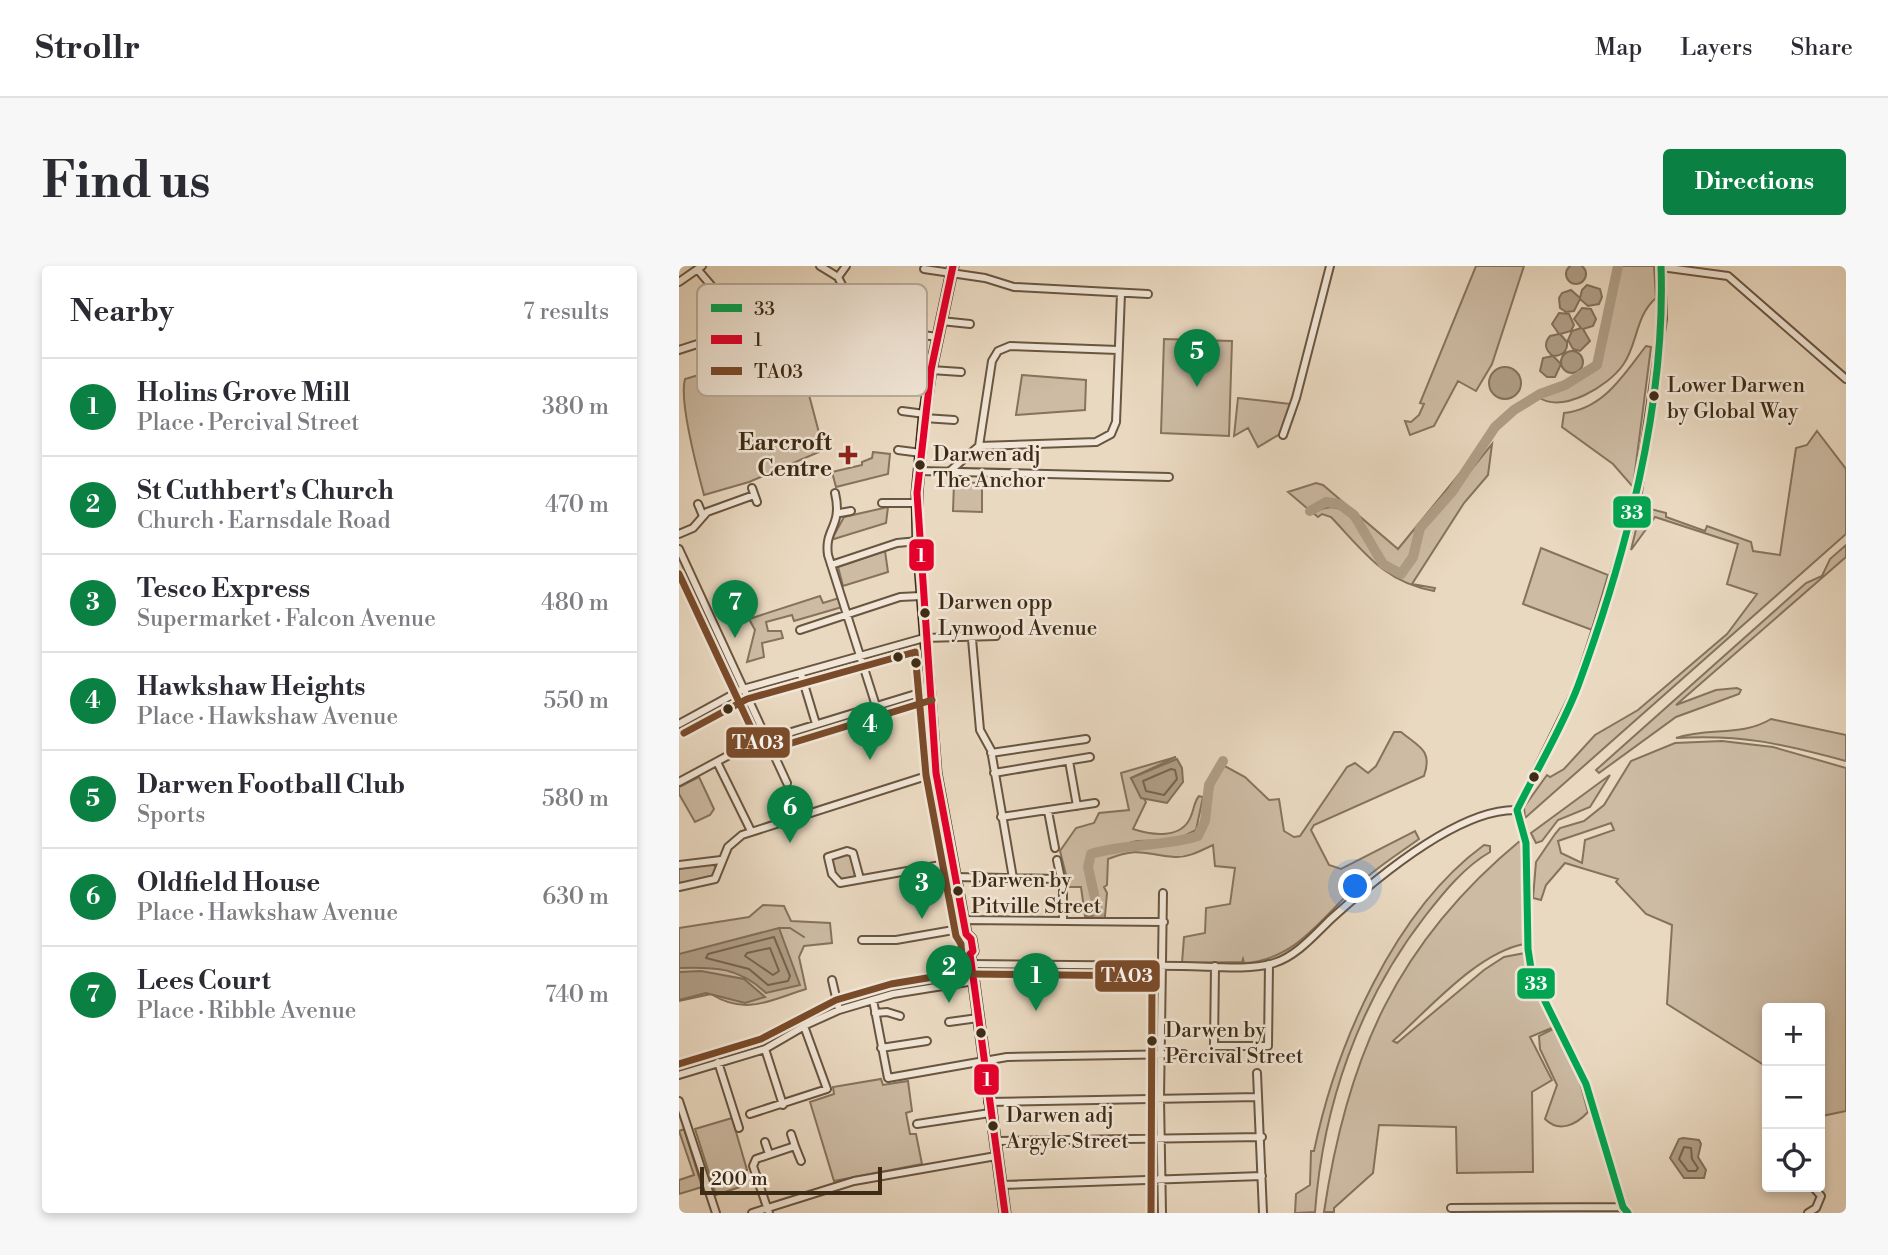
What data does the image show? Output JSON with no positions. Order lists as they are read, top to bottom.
{
  "places": {
    "other": [
      "Lower Darwen by Global Way",
      "Darwen adj The Anchor",
      "Darwen opp Lynwood Avenue",
      "Darwen by Pitville Street",
      "Darwen by Percival Street",
      "Darwen adj Argyle Street"
    ],
    "health": ["Earcroft Centre"]
  },
  "lines": ["transit line 33", "transit line 1", "transit line TA03"],
  "legend": ["33", "1", "TA03"],
  "scale_bar": "200 m",
  "page": {
    "header": "Strollr",
    "nav": ["Map", "Layers", "Share"],
    "buttons": "Directions",
    "title": "Find us",
    "heading": ["Nearby", "7 results"],
    "pins": [
      "5",
      "7",
      "4",
      "6",
      "3",
      "2",
      "1"
    ],
    "list": [
      {
        "mark": "1",
        "name": "Holins Grove Mill",
        "note": "Place · Percival Street",
        "value": "380 m"
      },
      {
        "mark": "2",
        "name": "St Cuthbert's Church",
        "note": "Church · Earnsdale Road",
        "value": "470 m"
      },
      {
        "mark": "3",
        "name": "Tesco Express",
        "note": "Supermarket · Falcon Avenue",
        "value": "480 m"
      },
      {
        "mark": "4",
        "name": "Hawkshaw Heights",
        "note": "Place · Hawkshaw Avenue",
        "value": "550 m"
      },
      {
        "mark": "5",
        "name": "Darwen Football Club",
        "note": "Sports",
        "value": "580 m"
      },
      {
        "mark": "6",
        "name": "Oldfield House",
        "note": "Place · Hawkshaw Avenue",
        "value": "630 m"
      },
      {
        "mark": "7",
        "name": "Lees Court",
        "note": "Place · Ribble Avenue",
        "value": "740 m"
      }
    ],
    "map_buttons": ["+", "−"],
    "scale": "200 m"
  }
}
